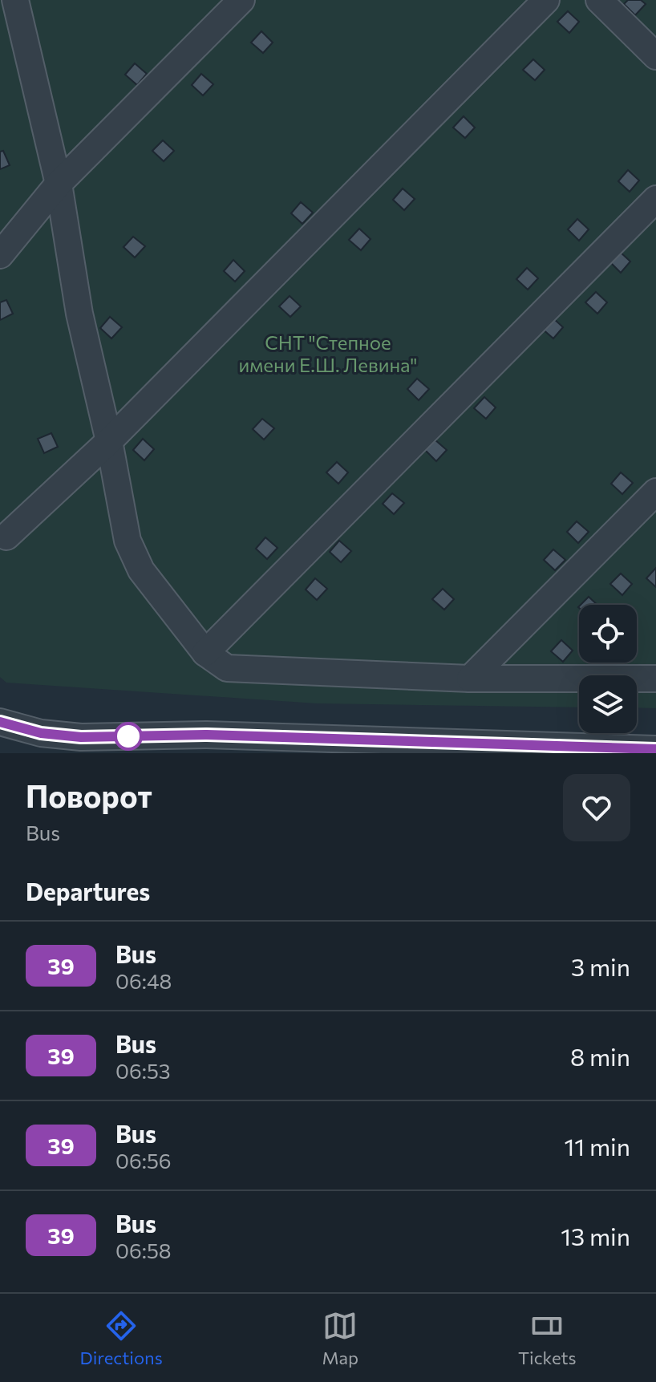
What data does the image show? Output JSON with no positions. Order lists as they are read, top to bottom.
{
  "parks": ["СНТ \"Степное имени Е.Ш. Левина\""],
  "lines": ["bus line 39"],
  "page": {
    "heading": [
      ["Поворот", "Bus"],
      "Departures"
    ],
    "list": [
      {
        "mark": "39",
        "name": "Bus",
        "note": "06:48",
        "value": "3 min"
      },
      {
        "mark": "39",
        "name": "Bus",
        "note": "06:53",
        "value": "8 min"
      },
      {
        "mark": "39",
        "name": "Bus",
        "note": "06:56",
        "value": "11 min"
      },
      {
        "mark": "39",
        "name": "Bus",
        "note": "06:58",
        "value": "13 min"
      }
    ],
    "tabs": ["Directions", "Map", "Tickets"]
  }
}
